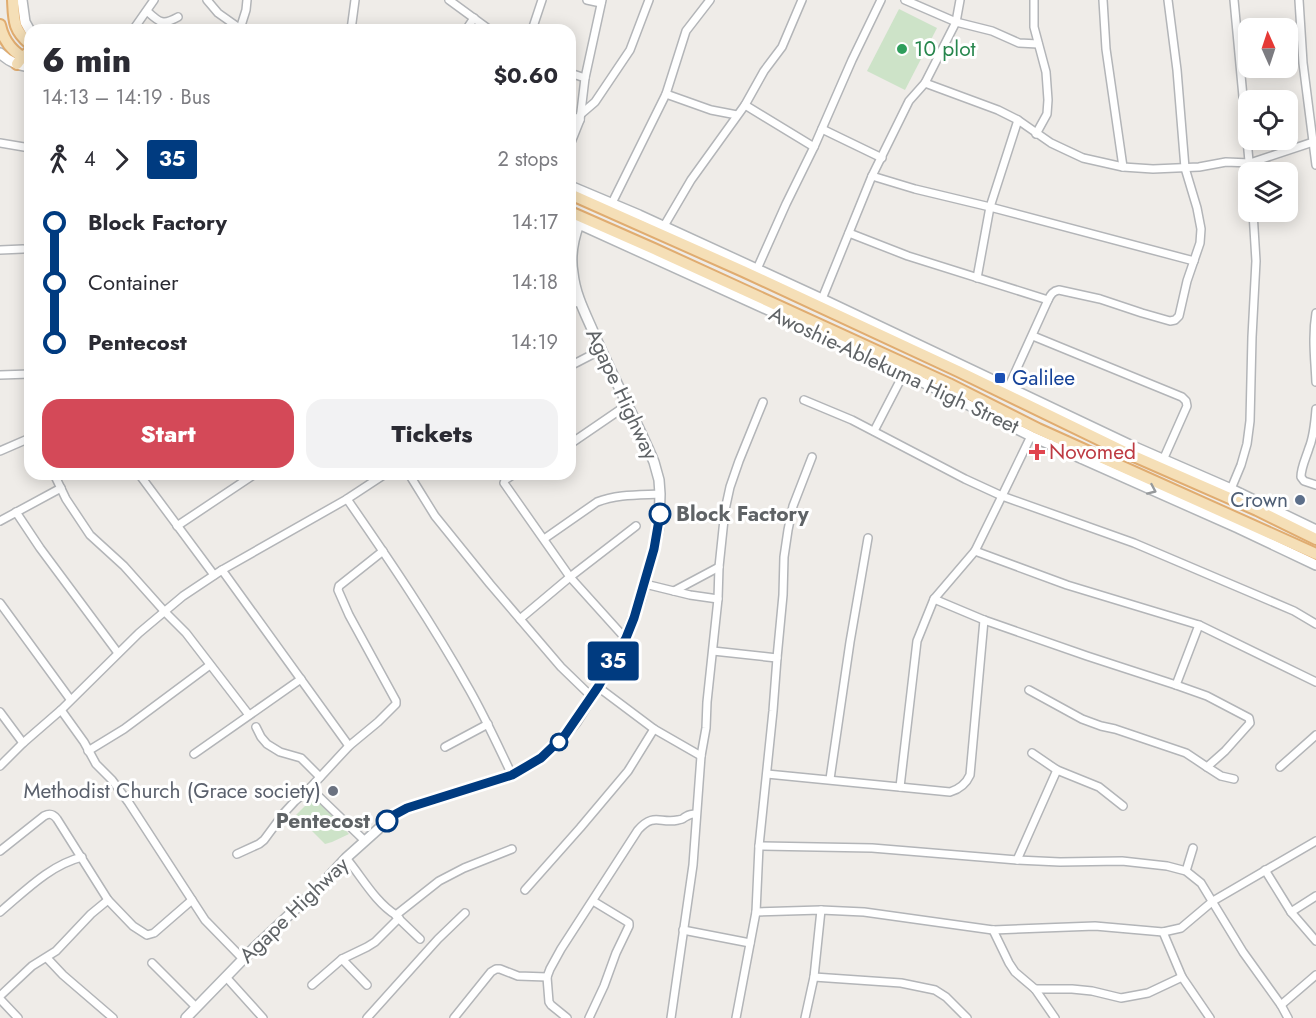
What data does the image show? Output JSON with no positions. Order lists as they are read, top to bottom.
{
  "streets": {
    "main road": ["Awoshie-Ablekuma High Street"],
    "street": ["Agape Highway"]
  },
  "places": {
    "other": [
      "10 plot",
      "Crown",
      "Block Factory",
      "Methodist Church (Grace society)",
      "Pentecost"
    ],
    "transit": ["Galilee"],
    "health": ["Novomed"]
  },
  "lines": ["bus line 35"],
  "north": "top",
  "page": {
    "on_map": "35",
    "heading": ["6 min", "14:13 – 14:19 · Bus", "$0.60"],
    "legs": ["4", "35", "2 stops"],
    "list": [
      {
        "name": "Block Factory",
        "value": "14:17"
      },
      {
        "name": "Container",
        "value": "14:18"
      },
      {
        "name": "Pentecost",
        "value": "14:19"
      }
    ],
    "buttons": ["Start", "Tickets"]
  }
}
